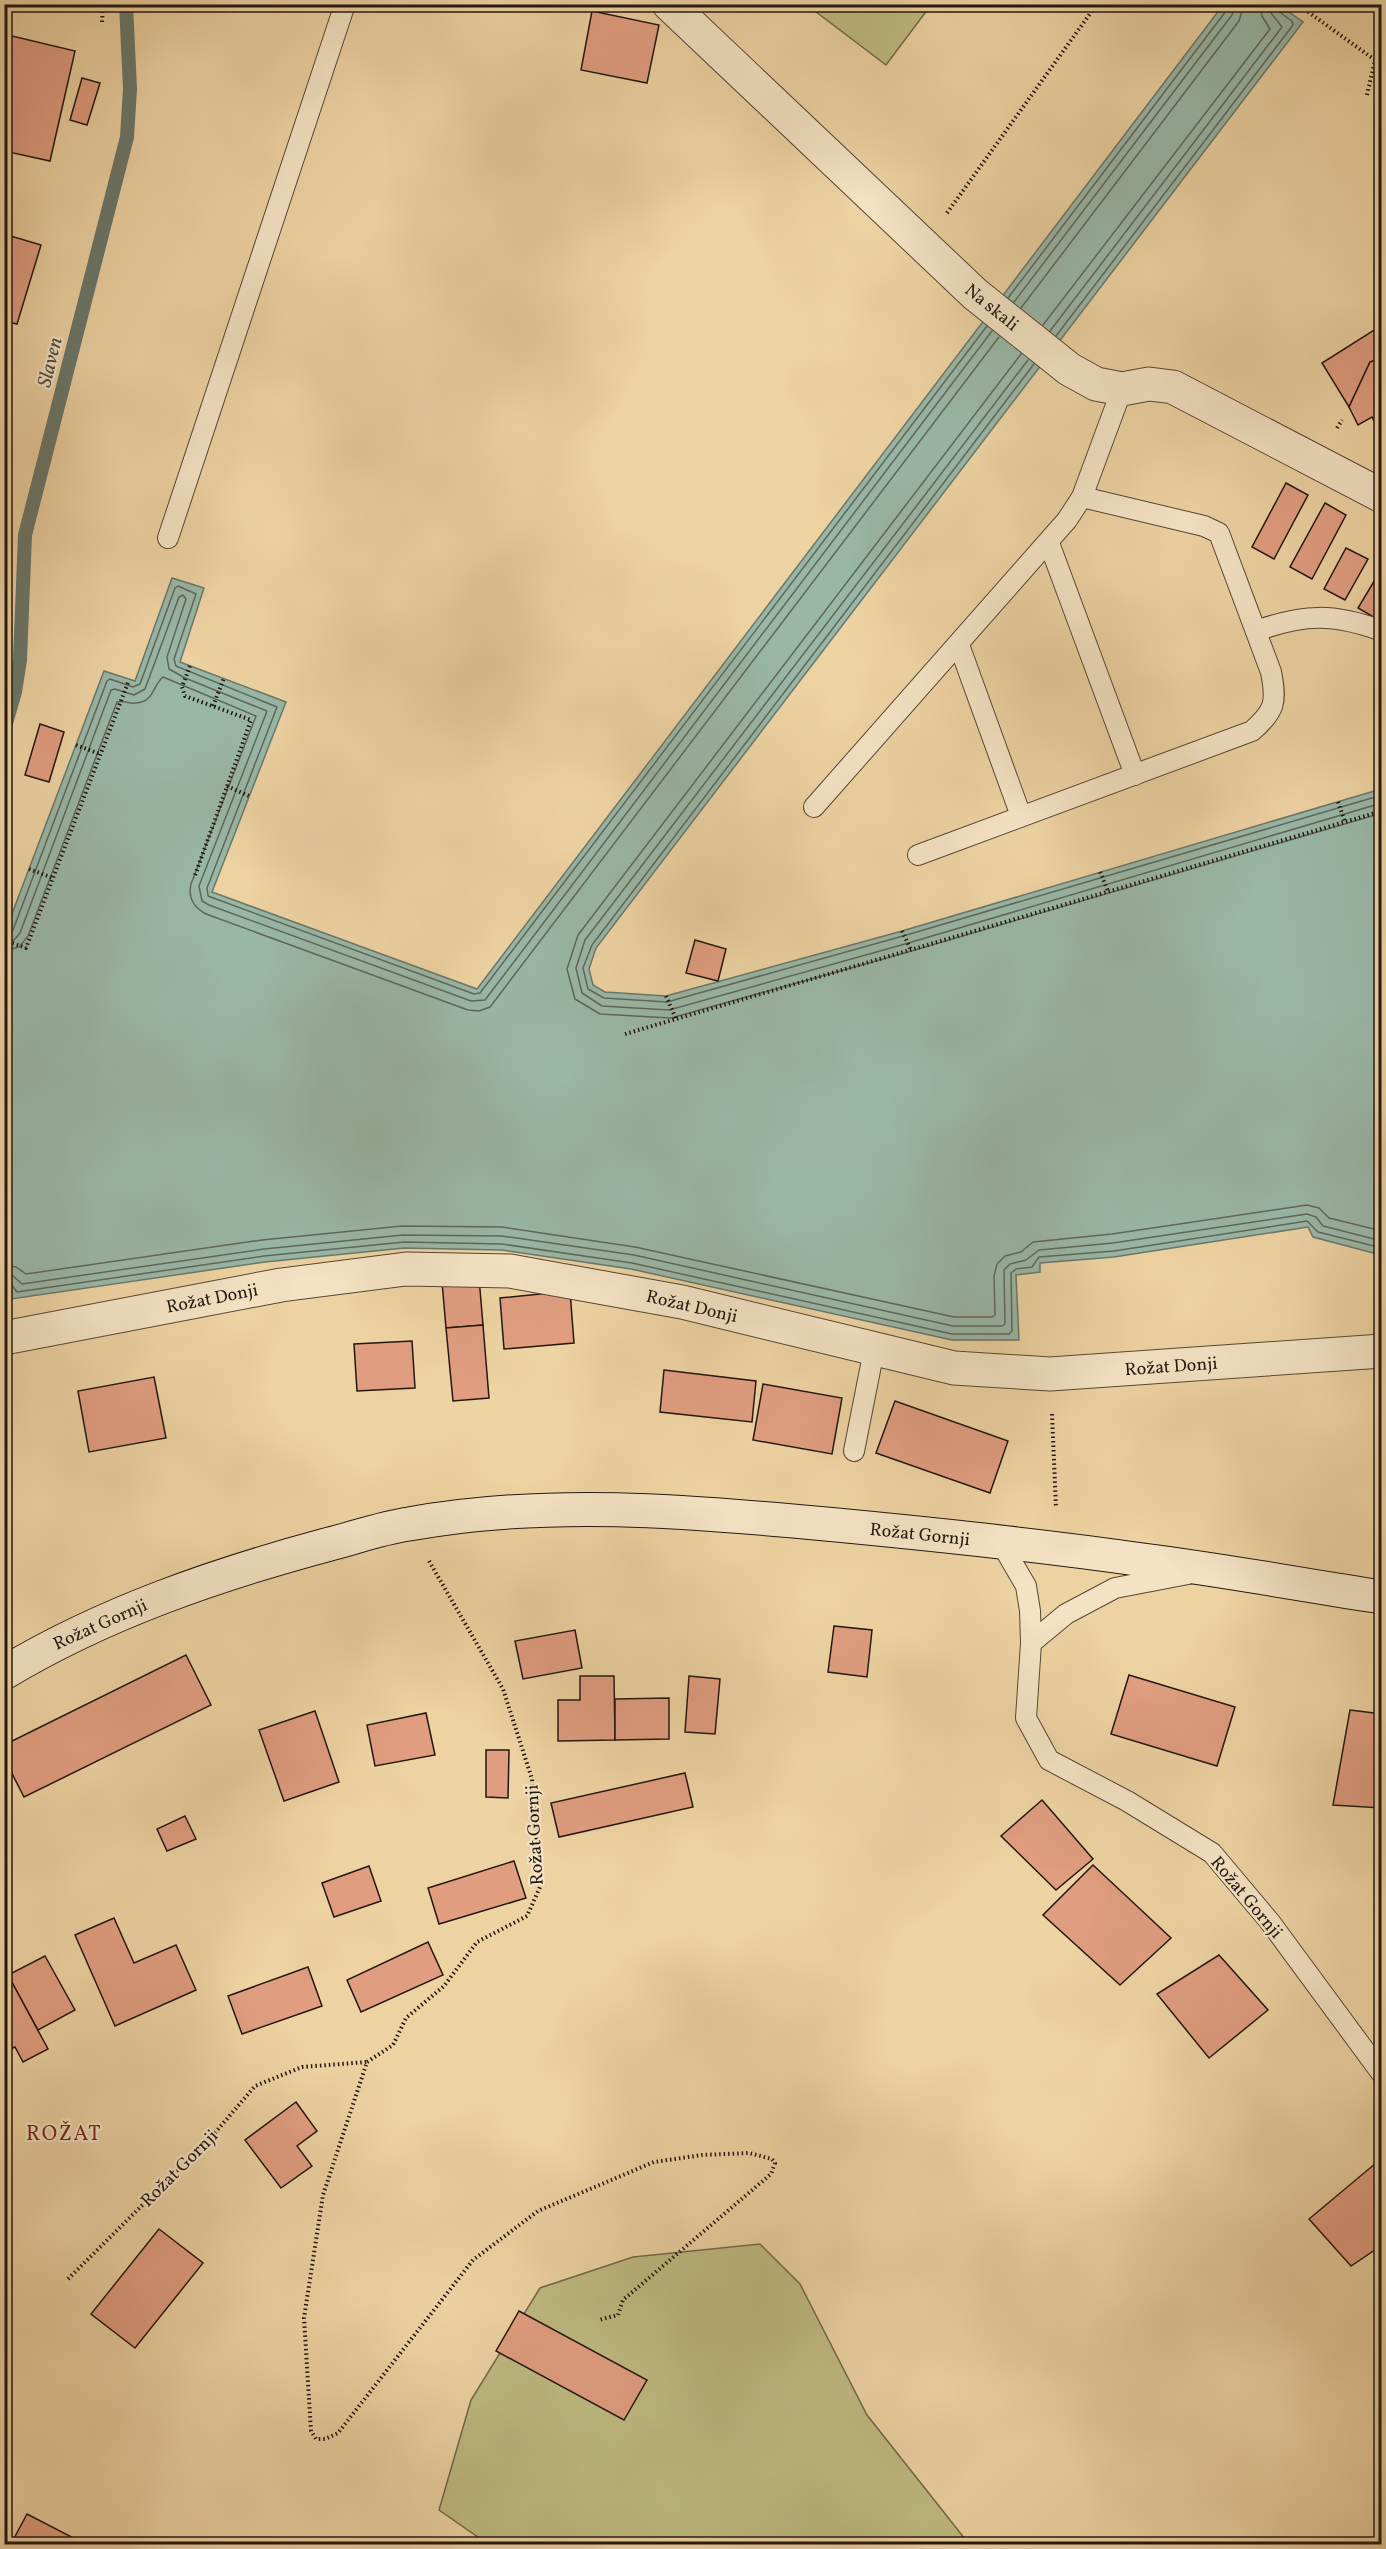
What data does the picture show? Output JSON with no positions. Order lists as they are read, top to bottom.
{
  "streets": {
    "street": ["Na skali", "Rožat Donji", "Rožat Gornji"]
  },
  "districts": ["ROŽAT"],
  "water": ["Slaven"]
}
